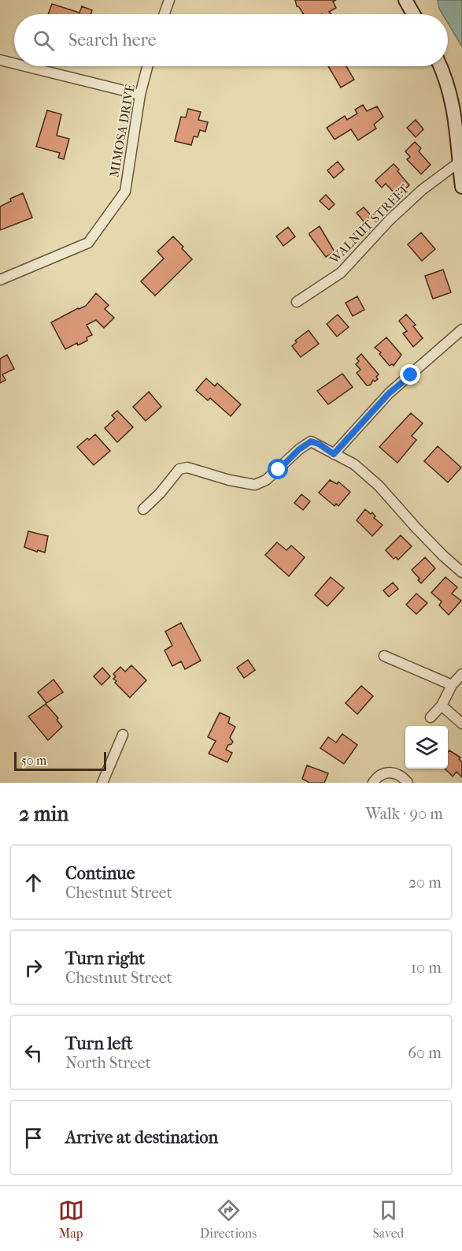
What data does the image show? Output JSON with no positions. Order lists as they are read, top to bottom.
{
  "streets": {
    "street": ["MIMOSA DRIVE", "WALNUT STREET"]
  },
  "scale_bar": "50 m",
  "page": {
    "search": "Search here",
    "scale": "50 m",
    "heading": ["2 min", "Walk · 90 m"],
    "list": [
      ["Continue", "Chestnut Street", "20 m"],
      ["Turn right", "Chestnut Street", "10 m"],
      ["Turn left", "North Street", "60 m"],
      "Arrive at destination"
    ],
    "nav": ["Map", "Directions", "Saved"]
  }
}
